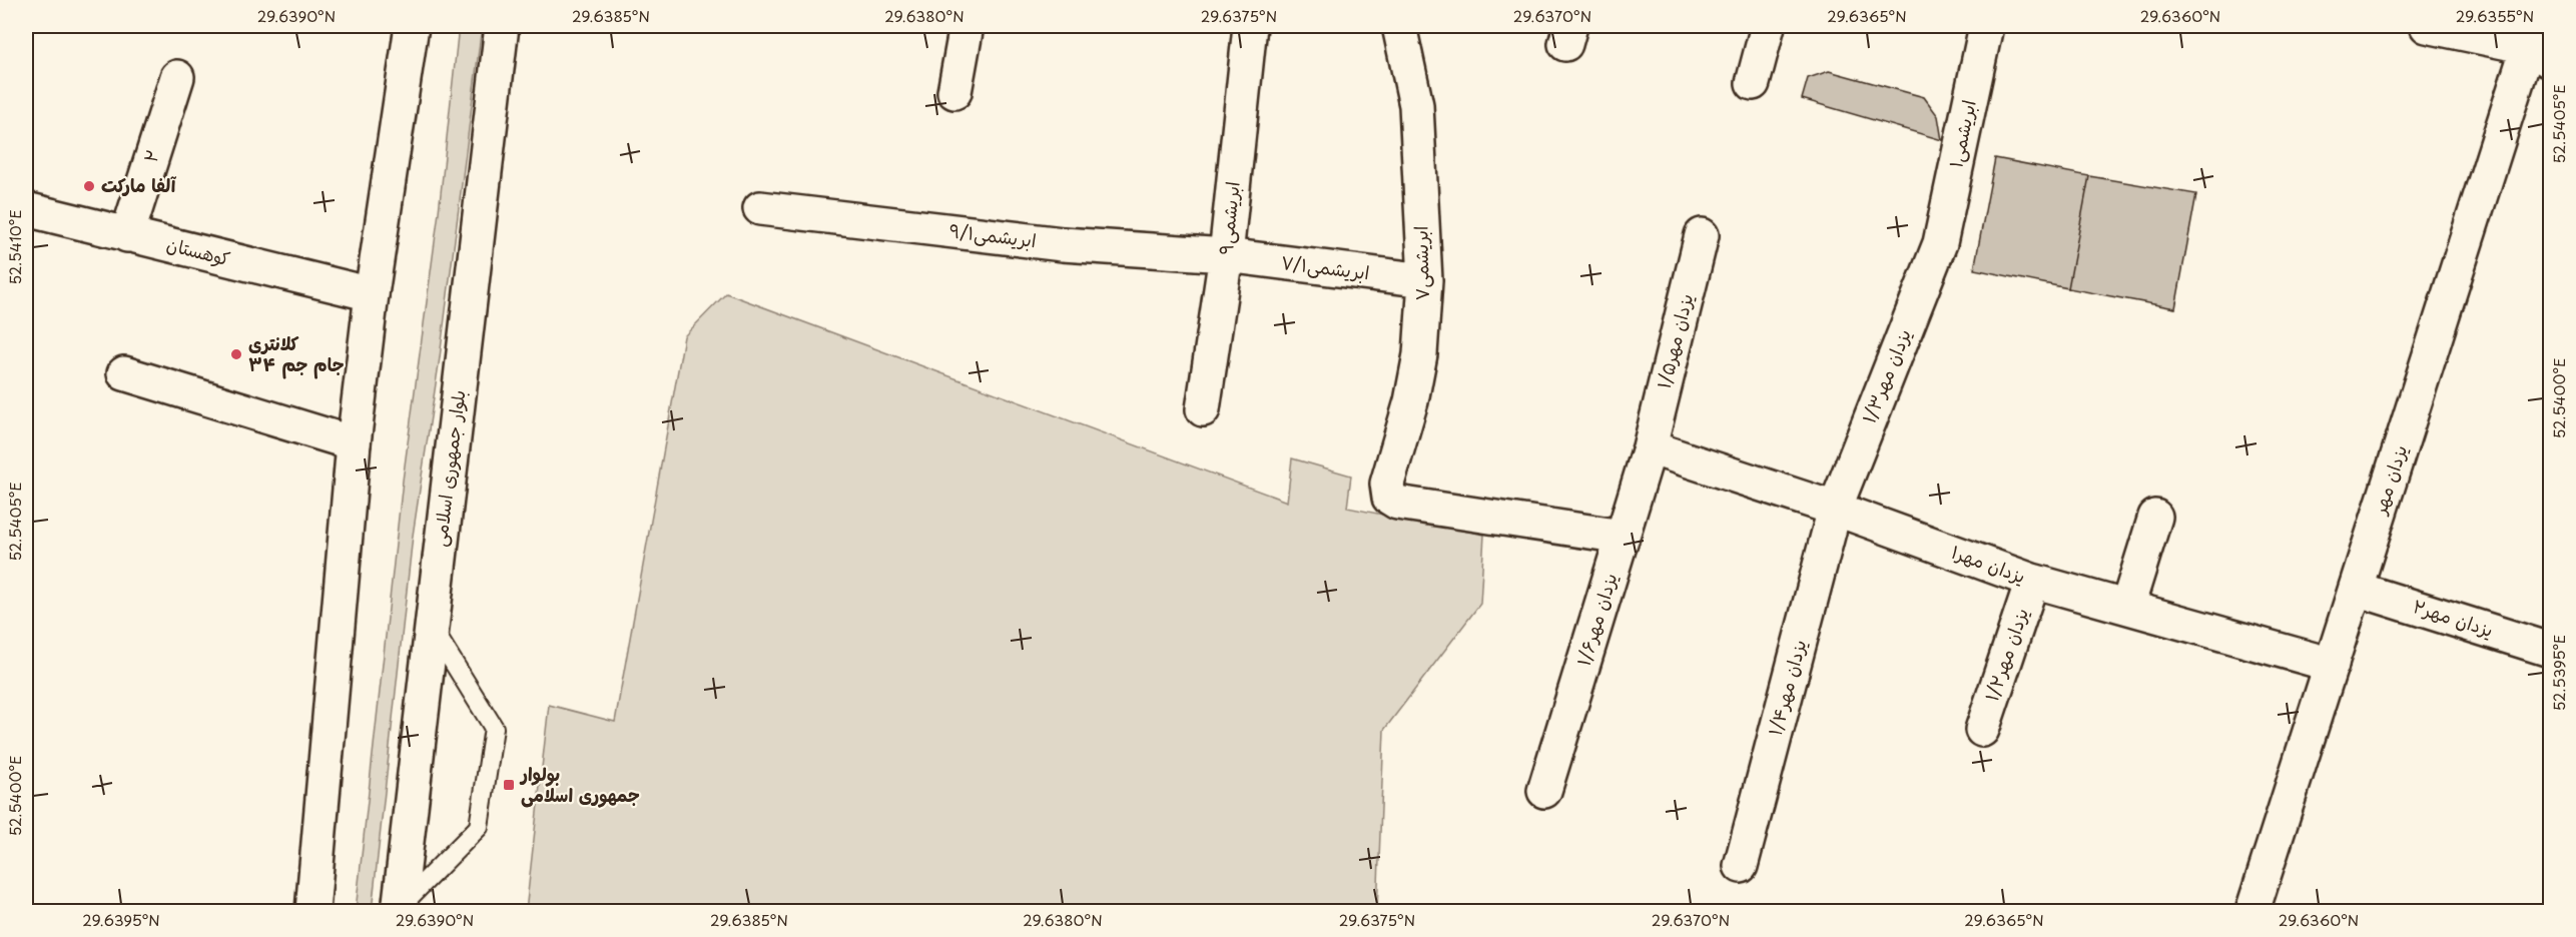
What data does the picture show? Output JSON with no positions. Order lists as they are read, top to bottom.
{
  "streets": {
    "street": [
      "ابریشمی۱",
      "۲",
      "ابریشمی۹",
      "۹/۱ابریشمی",
      "کوهستان",
      "ابریشمی۷",
      "ابریشمی۷/۱",
      "۱/۵یزدان مهر",
      "۱/۳یزدان مهر",
      "بلوار جمهوری اسلامی",
      "یزدان مهر",
      "یزدان مهر۱",
      "یزدان مهر۲",
      "۱/۶یزدان مهر",
      "۱/۲یزدان مهر",
      "۱/۴یزدان مهر"
    ]
  },
  "crossings": [
    ["ابریشمی۱", "۱/۳یزدان مهر"],
    ["۲", "کوهستان"],
    ["ابریشمی۹", "۹/۱ابریشمی"],
    ["ابریشمی۹", "ابریشمی۷/۱"],
    ["۹/۱ابریشمی", "ابریشمی۷/۱"],
    ["ابریشمی۷", "ابریشمی۷/۱"],
    ["ابریشمی۷", "۱/۶یزدان مهر"],
    ["۱/۵یزدان مهر", "یزدان مهر۱"],
    ["۱/۵یزدان مهر", "۱/۶یزدان مهر"],
    ["۱/۳یزدان مهر", "یزدان مهر۱"],
    ["۱/۳یزدان مهر", "۱/۴یزدان مهر"],
    ["یزدان مهر", "یزدان مهر۱"],
    ["یزدان مهر", "یزدان مهر۲"],
    ["یزدان مهر۱", "۱/۶یزدان مهر"],
    ["یزدان مهر۱", "۱/۲یزدان مهر"],
    ["یزدان مهر۱", "۱/۴یزدان مهر"]
  ],
  "places": {
    "other": ["آلفا مارکت", "کلانتری ۳۴ جام جم"],
    "transit": ["بولوار جمهوری اسلامی"]
  },
  "coordinates": [
    "29.6390°N",
    "29.6385°N",
    "29.6380°N",
    "29.6375°N",
    "29.6370°N",
    "29.6365°N",
    "29.6360°N",
    "29.6355°N",
    "52.5405°E",
    "52.5410°E",
    "52.5400°E",
    "52.5395°E",
    "29.6395°N"
  ]
}
